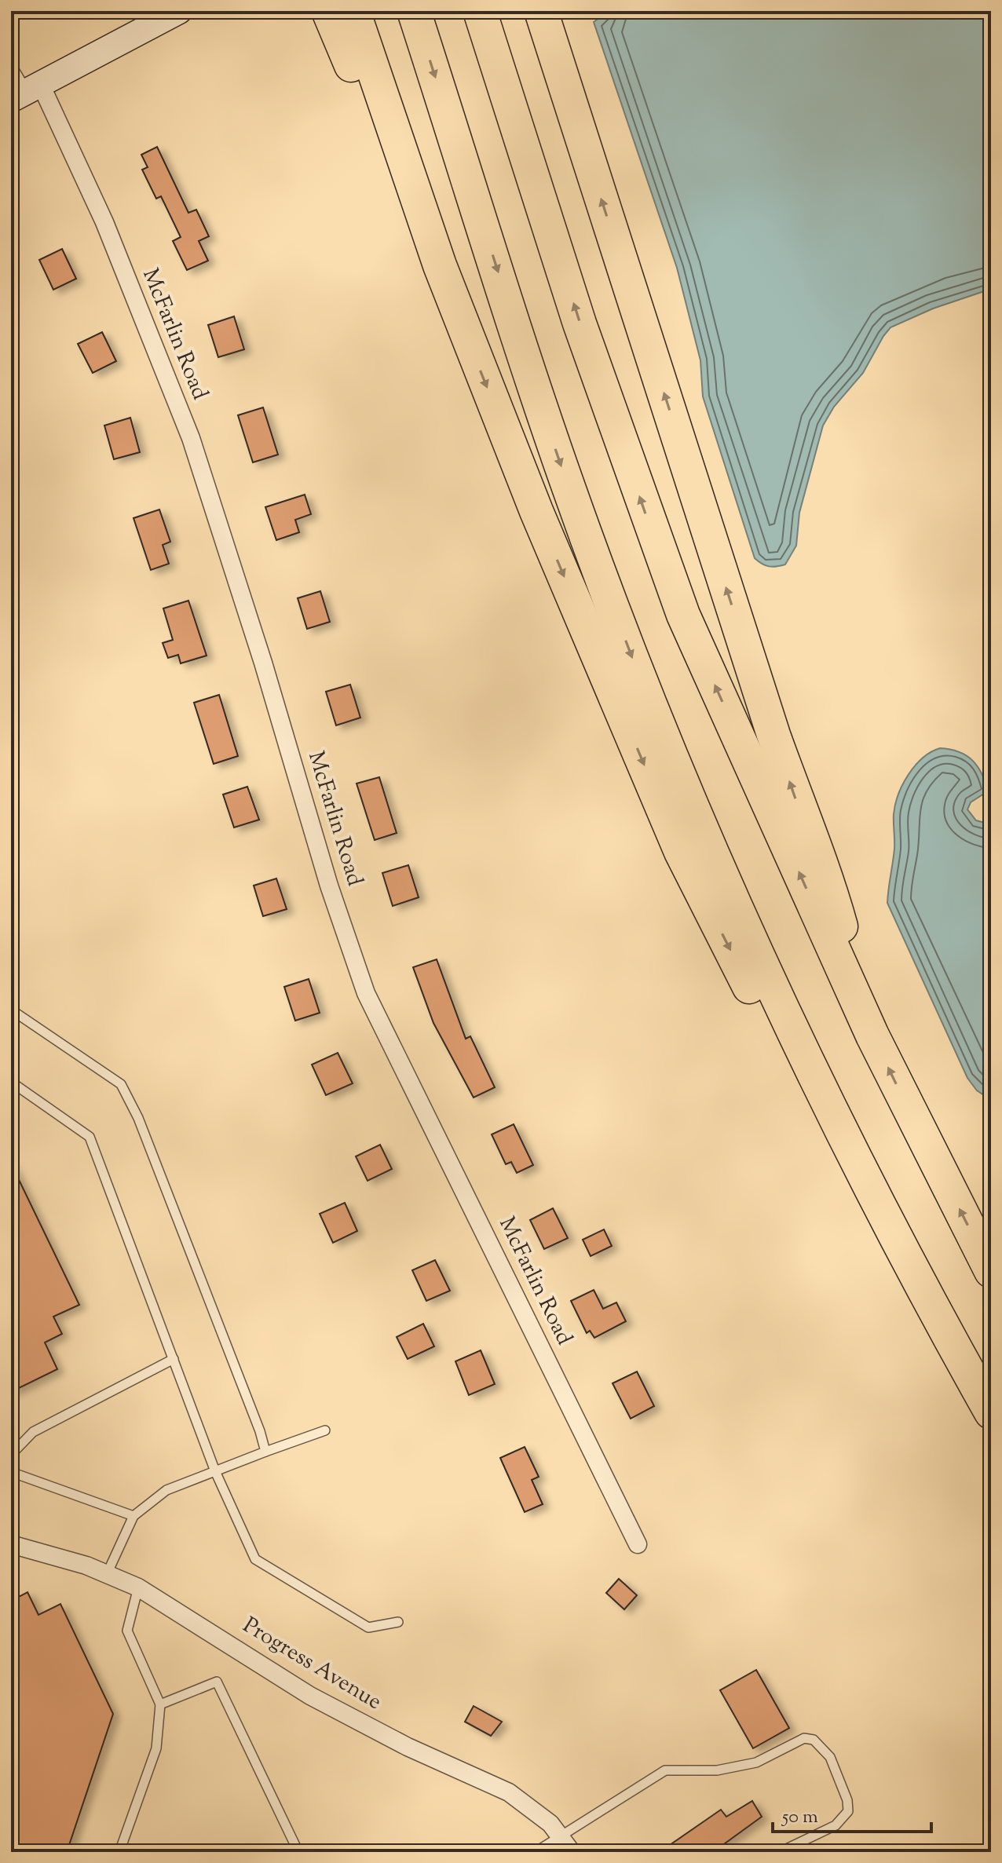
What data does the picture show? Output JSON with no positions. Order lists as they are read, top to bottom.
{
  "streets": {
    "street": ["McFarlin Road", "Progress Avenue"]
  },
  "scale_bar": "50 m"
}
